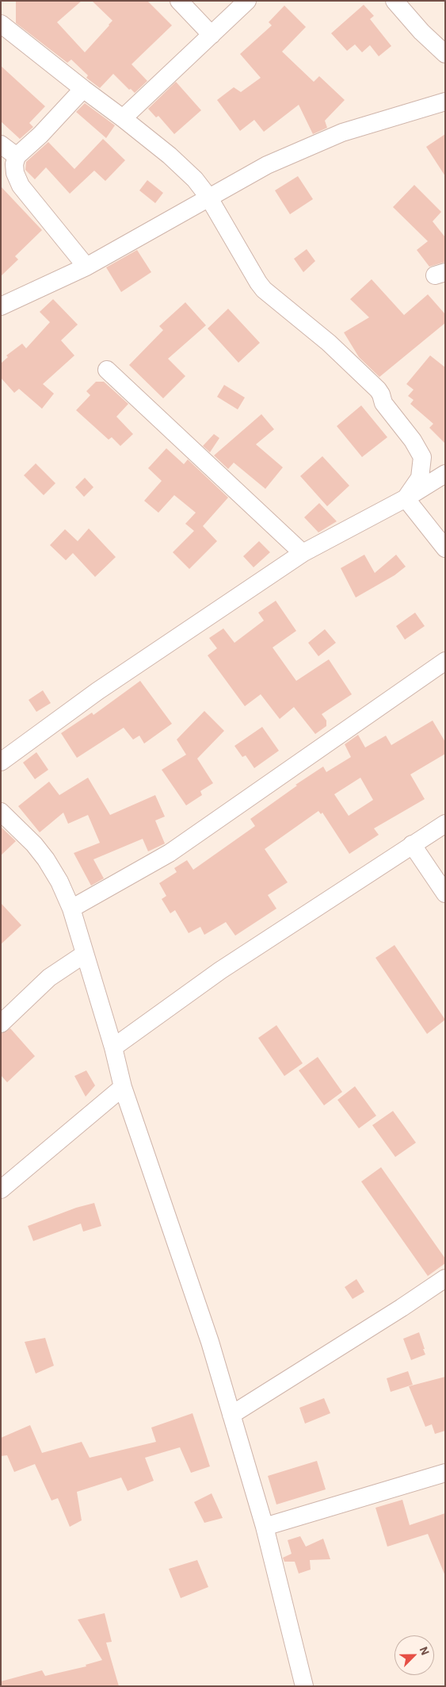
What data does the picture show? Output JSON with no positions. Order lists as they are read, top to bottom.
{
  "north": "top right"
}
